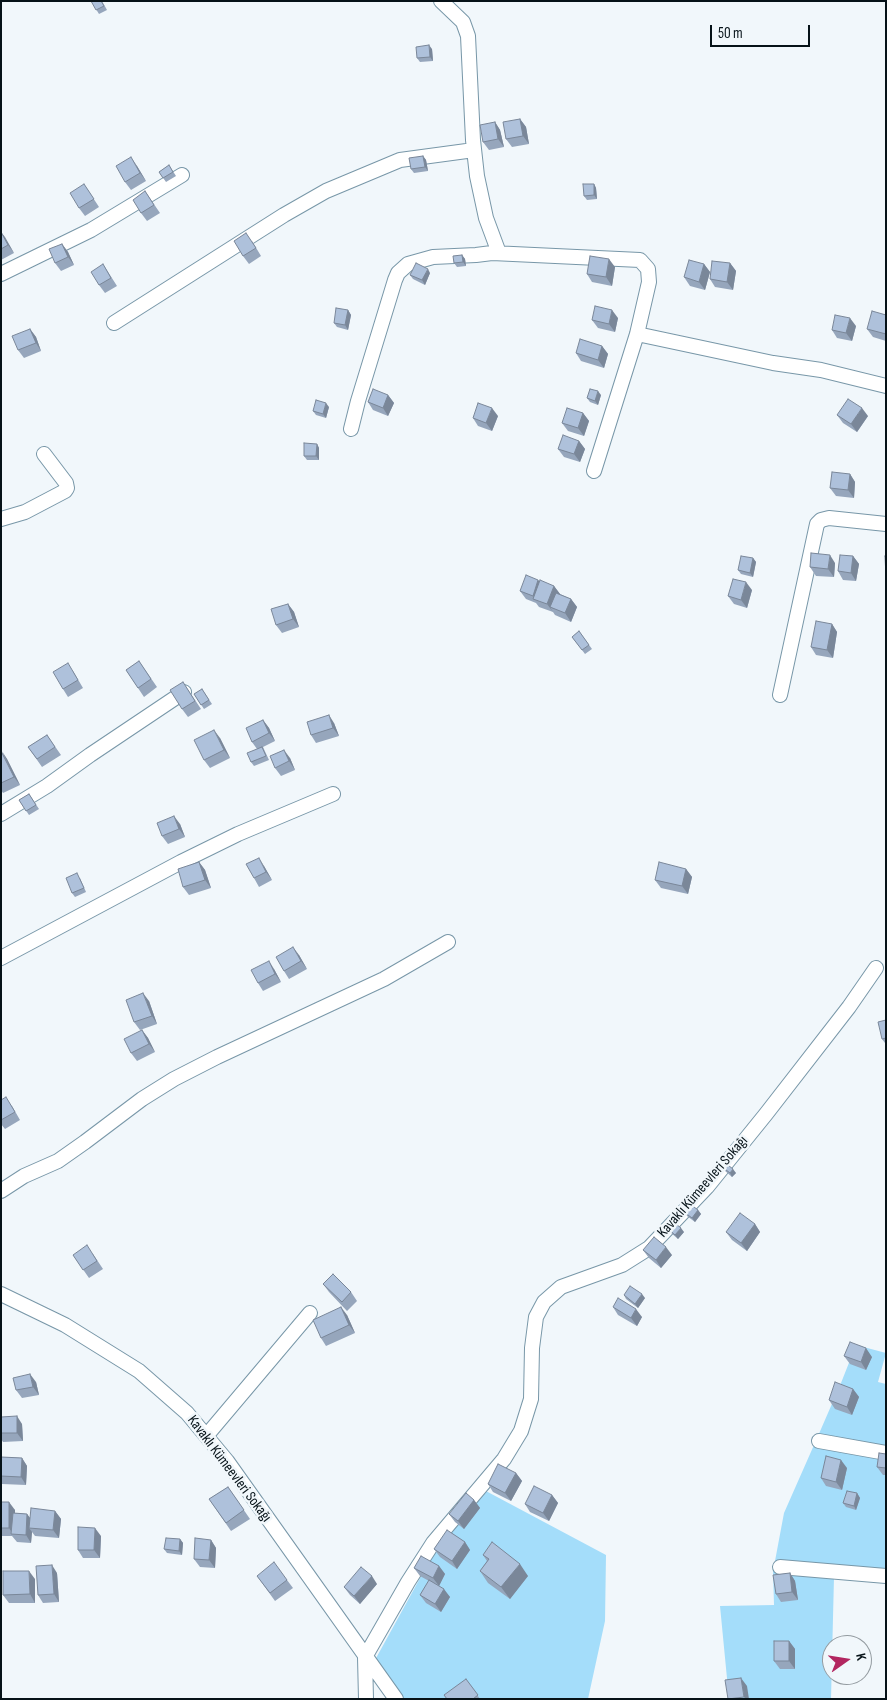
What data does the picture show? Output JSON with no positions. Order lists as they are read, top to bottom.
{
  "streets": {
    "street": ["Kavaklı Kümeevleri Sokağı"]
  },
  "scale_bar": "50 m",
  "north": "right"
}
